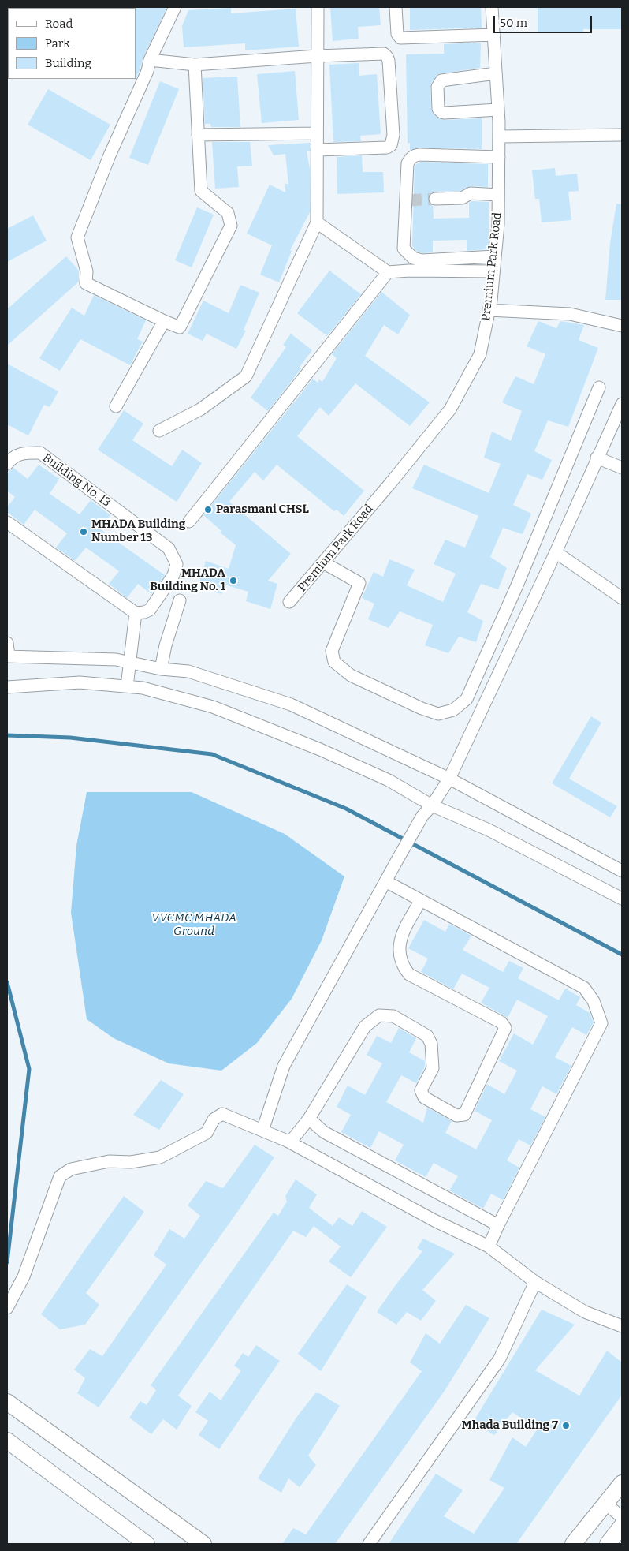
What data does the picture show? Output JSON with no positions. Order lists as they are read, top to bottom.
{
  "streets": {
    "street": ["Premium Park Road", "Building No. 13"]
  },
  "parks": ["VVCMC MHADA Ground"],
  "places": [
    "Parasmani CHSL",
    "MHADA Building Number 13",
    "MHADA Building No. 1",
    "Mhada Building 7"
  ],
  "legend": ["Road", "Park", "Building"],
  "scale_bar": "50 m"
}
